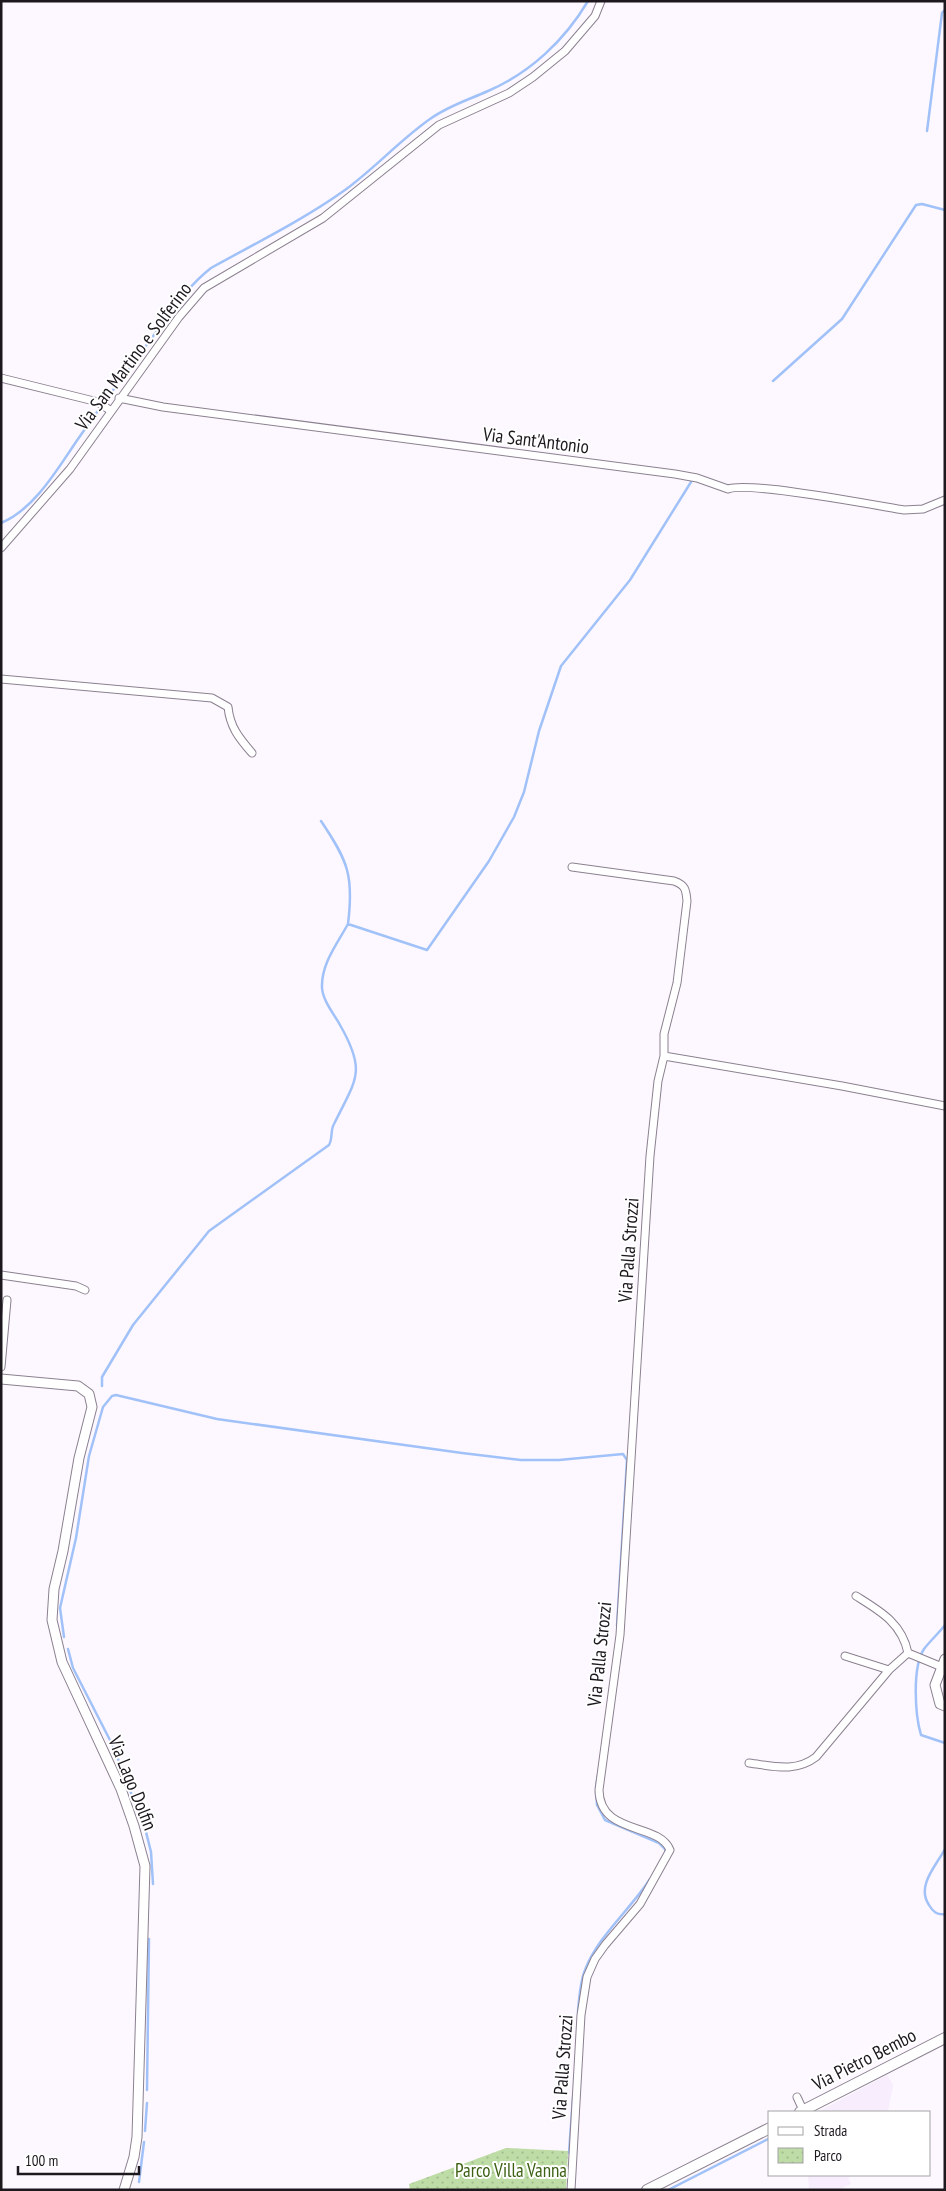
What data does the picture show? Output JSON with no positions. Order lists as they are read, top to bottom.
{
  "streets": {
    "main road": ["Via Pietro Bembo"],
    "street": [
      "Via San Martino e Solferino",
      "Via Sant'Antonio",
      "Via Palla Strozzi",
      "Via Lago Dolfin"
    ]
  },
  "crossings": [
    ["Via San Martino e Solferino", "Via Sant'Antonio"]
  ],
  "parks": ["Parco Villa Vanna"],
  "legend": ["Strada", "Parco"],
  "scale_bar": "100 m"
}
